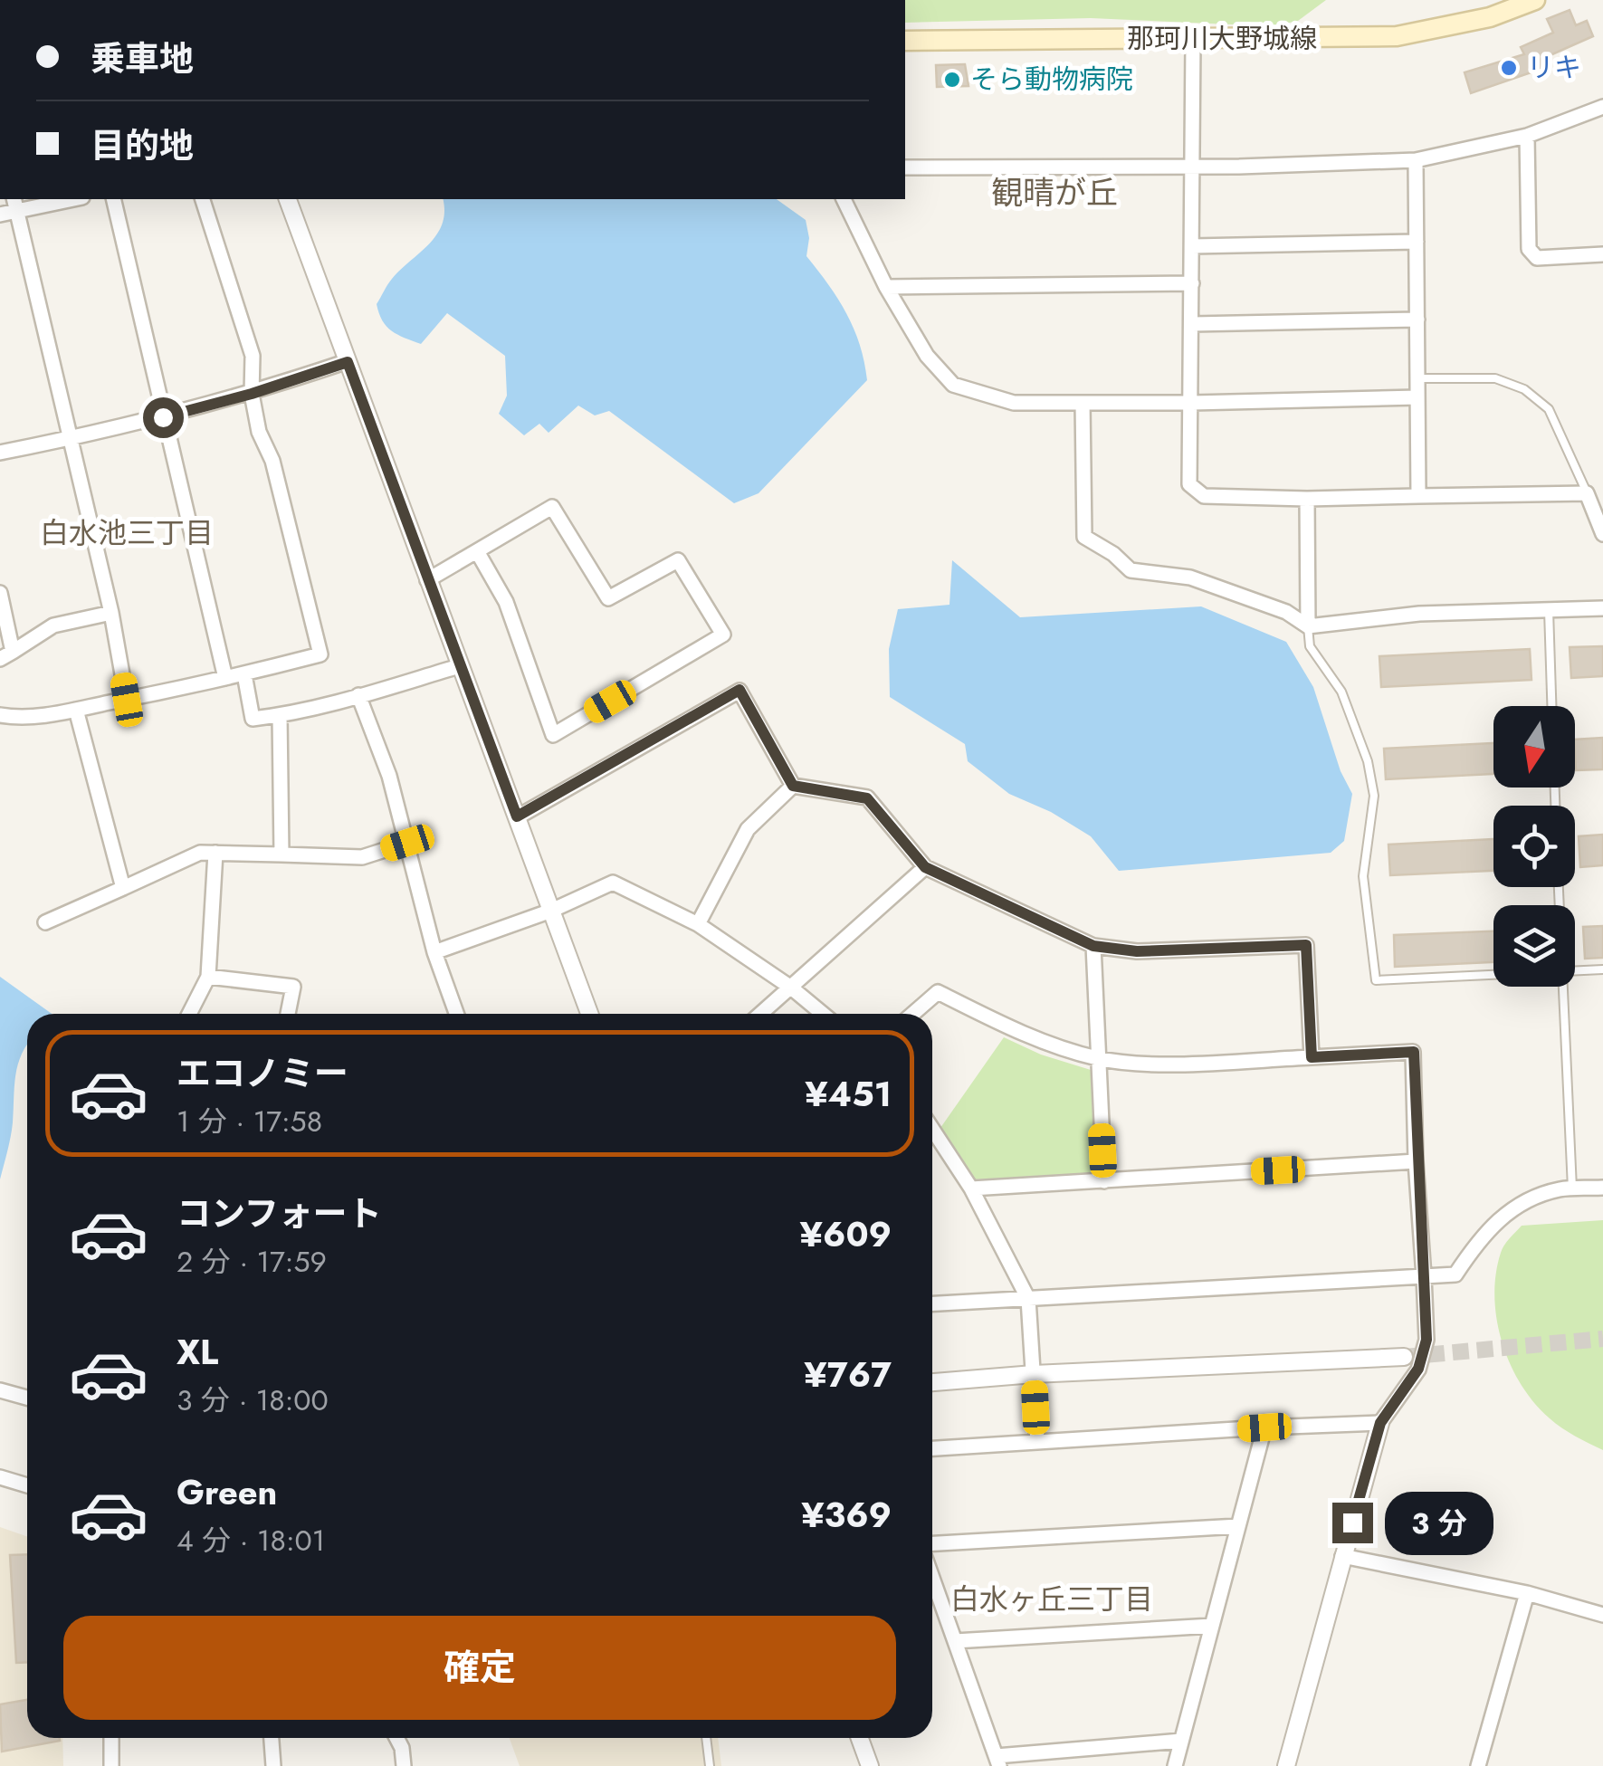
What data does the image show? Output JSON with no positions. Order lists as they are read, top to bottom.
{
  "streets": {
    "main road": ["那珂川大野城線"]
  },
  "districts": ["観晴が丘", "白水池三丁目", "白水ヶ丘三丁目"],
  "places": ["リキ", "そら動物病院"],
  "north": "bottom",
  "page": {
    "banner": ["乗車地", "目的地"],
    "list": [
      {
        "name": "エコノミー",
        "note": "1 分 · 17:58",
        "value": "¥451"
      },
      {
        "name": "コンフォート",
        "note": "2 分 · 17:59",
        "value": "¥609"
      },
      {
        "name": "XL",
        "note": "3 分 · 18:00",
        "value": "¥767"
      },
      {
        "name": "Green",
        "note": "4 分 · 18:01",
        "value": "¥369"
      }
    ],
    "bubble": "3 分",
    "buttons": "確定"
  }
}
